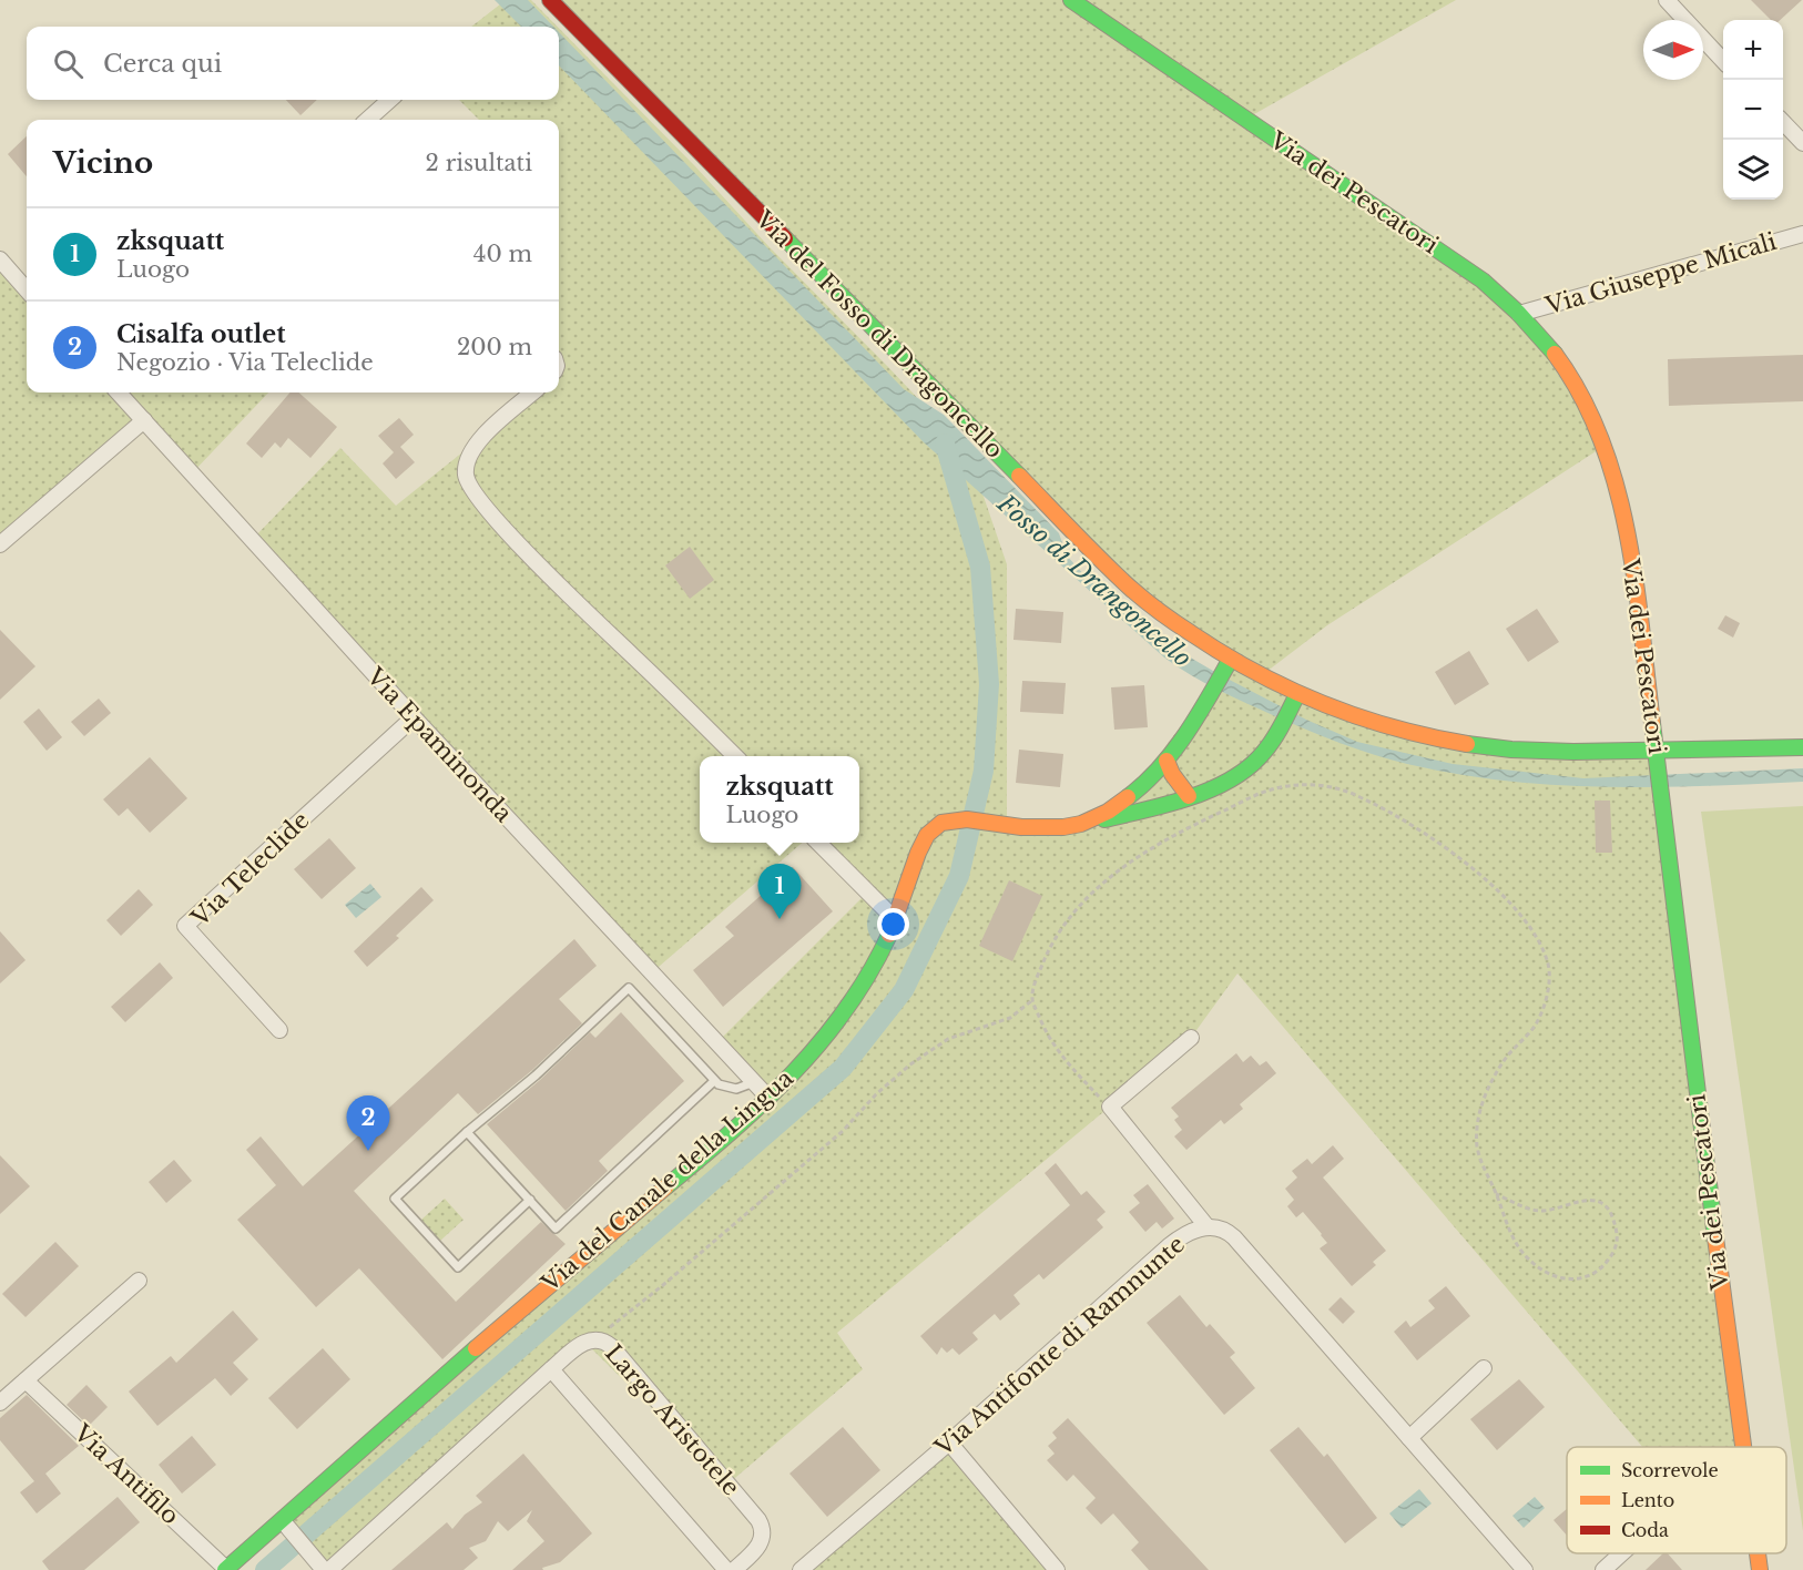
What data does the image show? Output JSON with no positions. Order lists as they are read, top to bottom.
{
  "streets": {
    "street": [
      "Via dei Pescatori",
      "Via Giuseppe Micali",
      "Via del Fosso di Dragoncello",
      "Via Epaminonda",
      "Via Teleclide",
      "Via del Canale della Lingua",
      "Via Antifonte di Ramnunte",
      "Largo Aristotele",
      "Via Antifilo"
    ]
  },
  "crossings": [
    ["Via dei Pescatori", "Via Giuseppe Micali"],
    ["Via dei Pescatori", "Via del Fosso di Dragoncello"],
    ["Via del Fosso di Dragoncello", "Via del Canale della Lingua"],
    ["Via Epaminonda", "Via Teleclide"],
    ["Via Epaminonda", "Via del Canale della Lingua"],
    ["Via del Canale della Lingua", "Via Antifilo"]
  ],
  "water": ["Fosso di Drangoncello"],
  "legend": ["Scorrevole", "Lento", "Coda"],
  "north": "right",
  "page": {
    "map_buttons": ["+", "−"],
    "search": "Cerca qui",
    "heading": ["Vicino", "2 risultati"],
    "list": [
      {
        "mark": "1",
        "name": "zksquatt",
        "note": "Luogo",
        "value": "40 m"
      },
      {
        "mark": "2",
        "name": "Cisalfa outlet",
        "note": "Negozio · Via Teleclide",
        "value": "200 m"
      }
    ],
    "popup": ["zksquatt", "Luogo"],
    "pins": ["1", "2"]
  }
}
